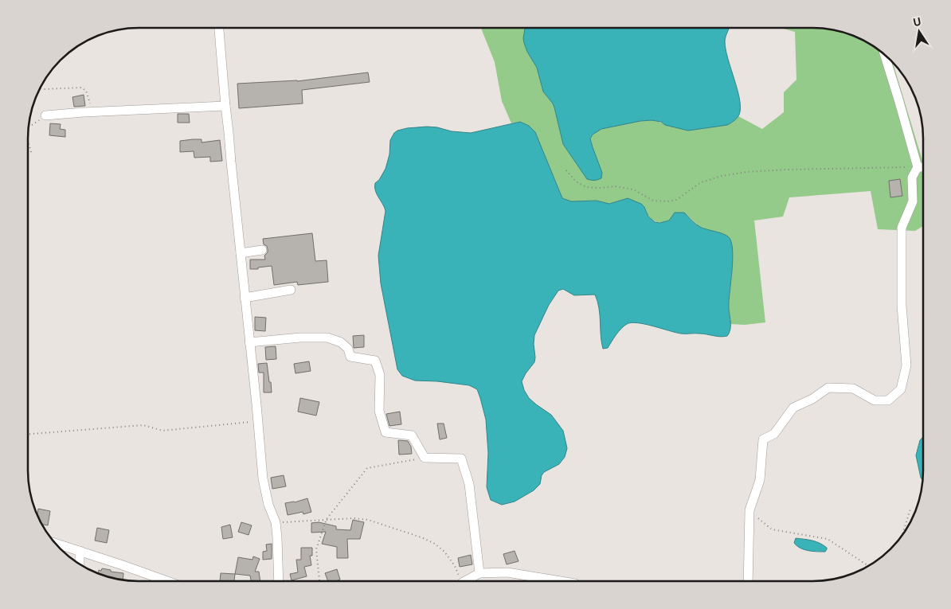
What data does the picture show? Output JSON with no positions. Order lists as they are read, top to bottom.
{
  "north": "top"
}
